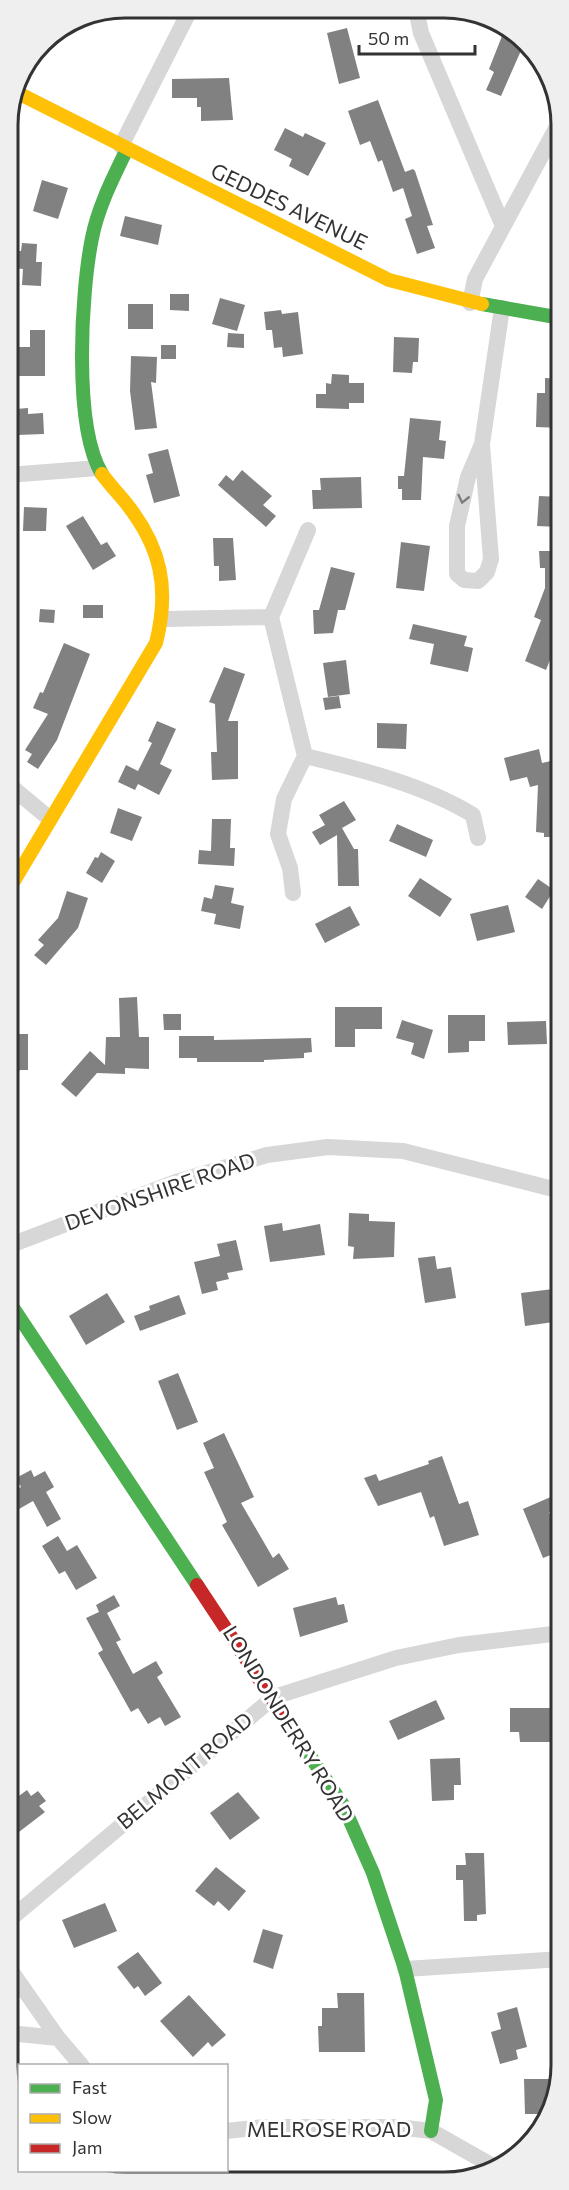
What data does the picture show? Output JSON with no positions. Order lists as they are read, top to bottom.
{
  "streets": {
    "street": [
      "GEDDES AVENUE",
      "DEVONSHIRE ROAD",
      "LONDONDERRY ROAD",
      "BELMONT ROAD",
      "MELROSE ROAD"
    ]
  },
  "crossings": [
    ["LONDONDERRY ROAD", "BELMONT ROAD"],
    ["LONDONDERRY ROAD", "MELROSE ROAD"]
  ],
  "legend": ["Fast", "Slow", "Jam"],
  "scale_bar": "50 m"
}
